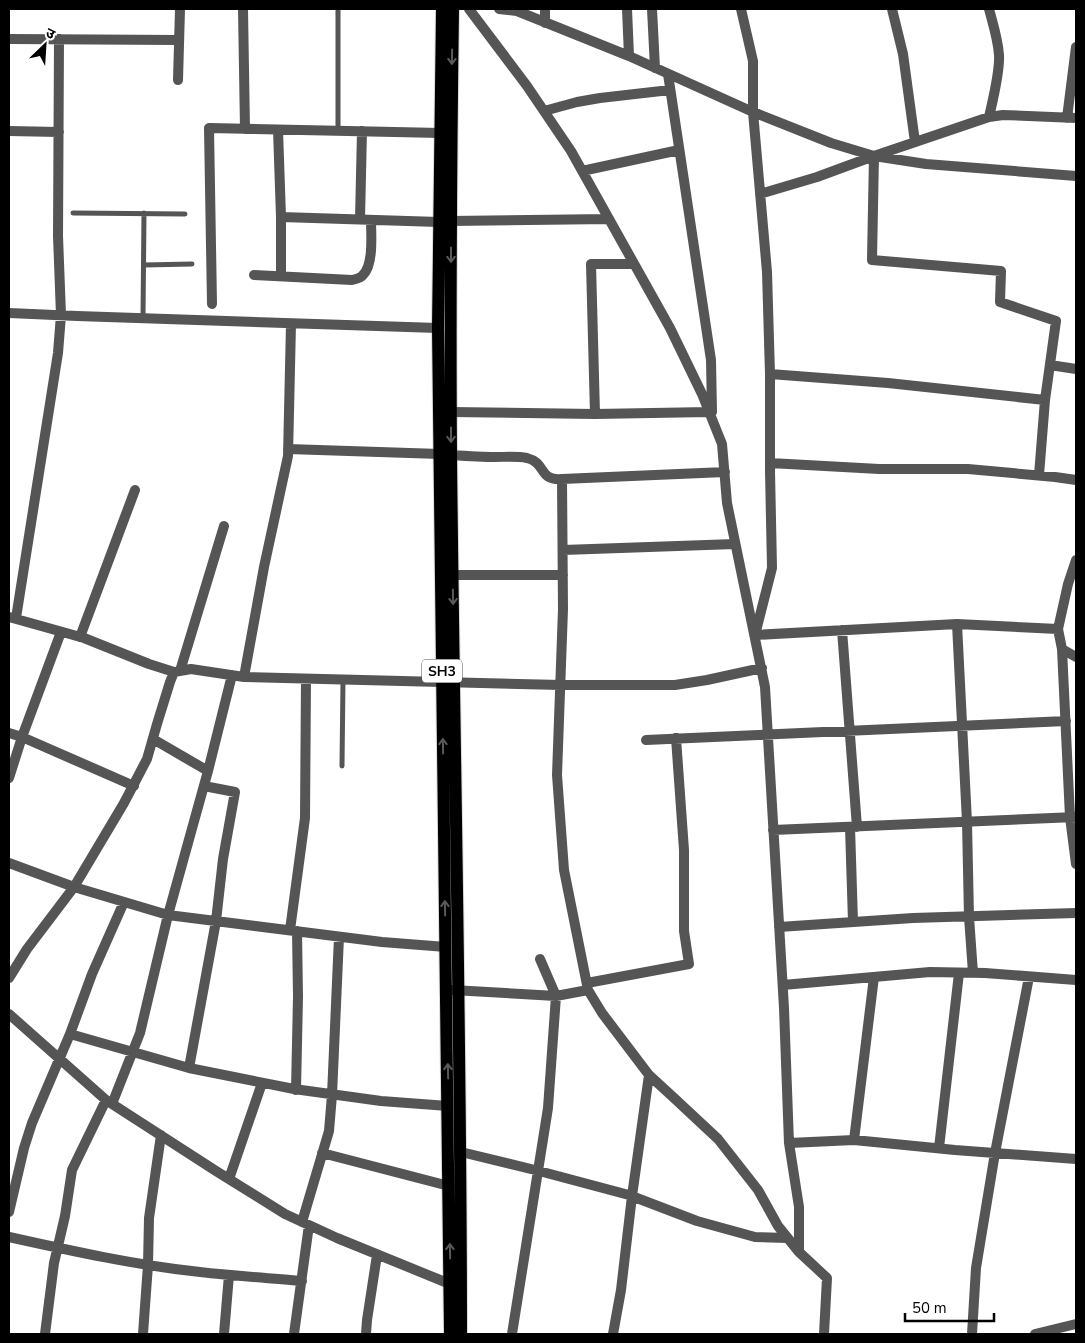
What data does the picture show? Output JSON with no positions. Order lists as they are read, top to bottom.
{
  "streets": {
    "main road": ["SH3"]
  },
  "scale_bar": "50 m",
  "north": "top right"
}
